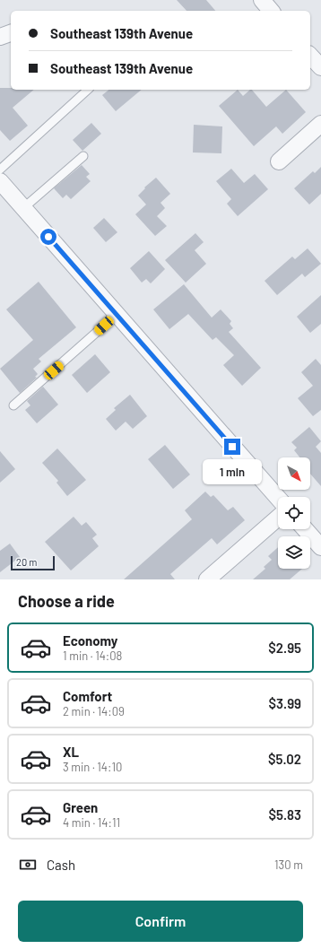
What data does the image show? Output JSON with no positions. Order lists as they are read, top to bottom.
{
  "scale_bar": "20 m",
  "north": "bottom right",
  "page": {
    "banner": ["Southeast 139th Avenue", "Southeast 139th Avenue"],
    "bubble": "1 min",
    "scale": "20 m",
    "heading": "Choose a ride",
    "list": [
      {
        "name": "Economy",
        "note": "1 min · 14:08",
        "value": "$2.95"
      },
      {
        "name": "Comfort",
        "note": "2 min · 14:09",
        "value": "$3.99"
      },
      {
        "name": "XL",
        "note": "3 min · 14:10",
        "value": "$5.02"
      },
      {
        "name": "Green",
        "note": "4 min · 14:11",
        "value": "$5.83"
      }
    ],
    "pay": ["Cash", "130 m"],
    "buttons": "Confirm"
  }
}
